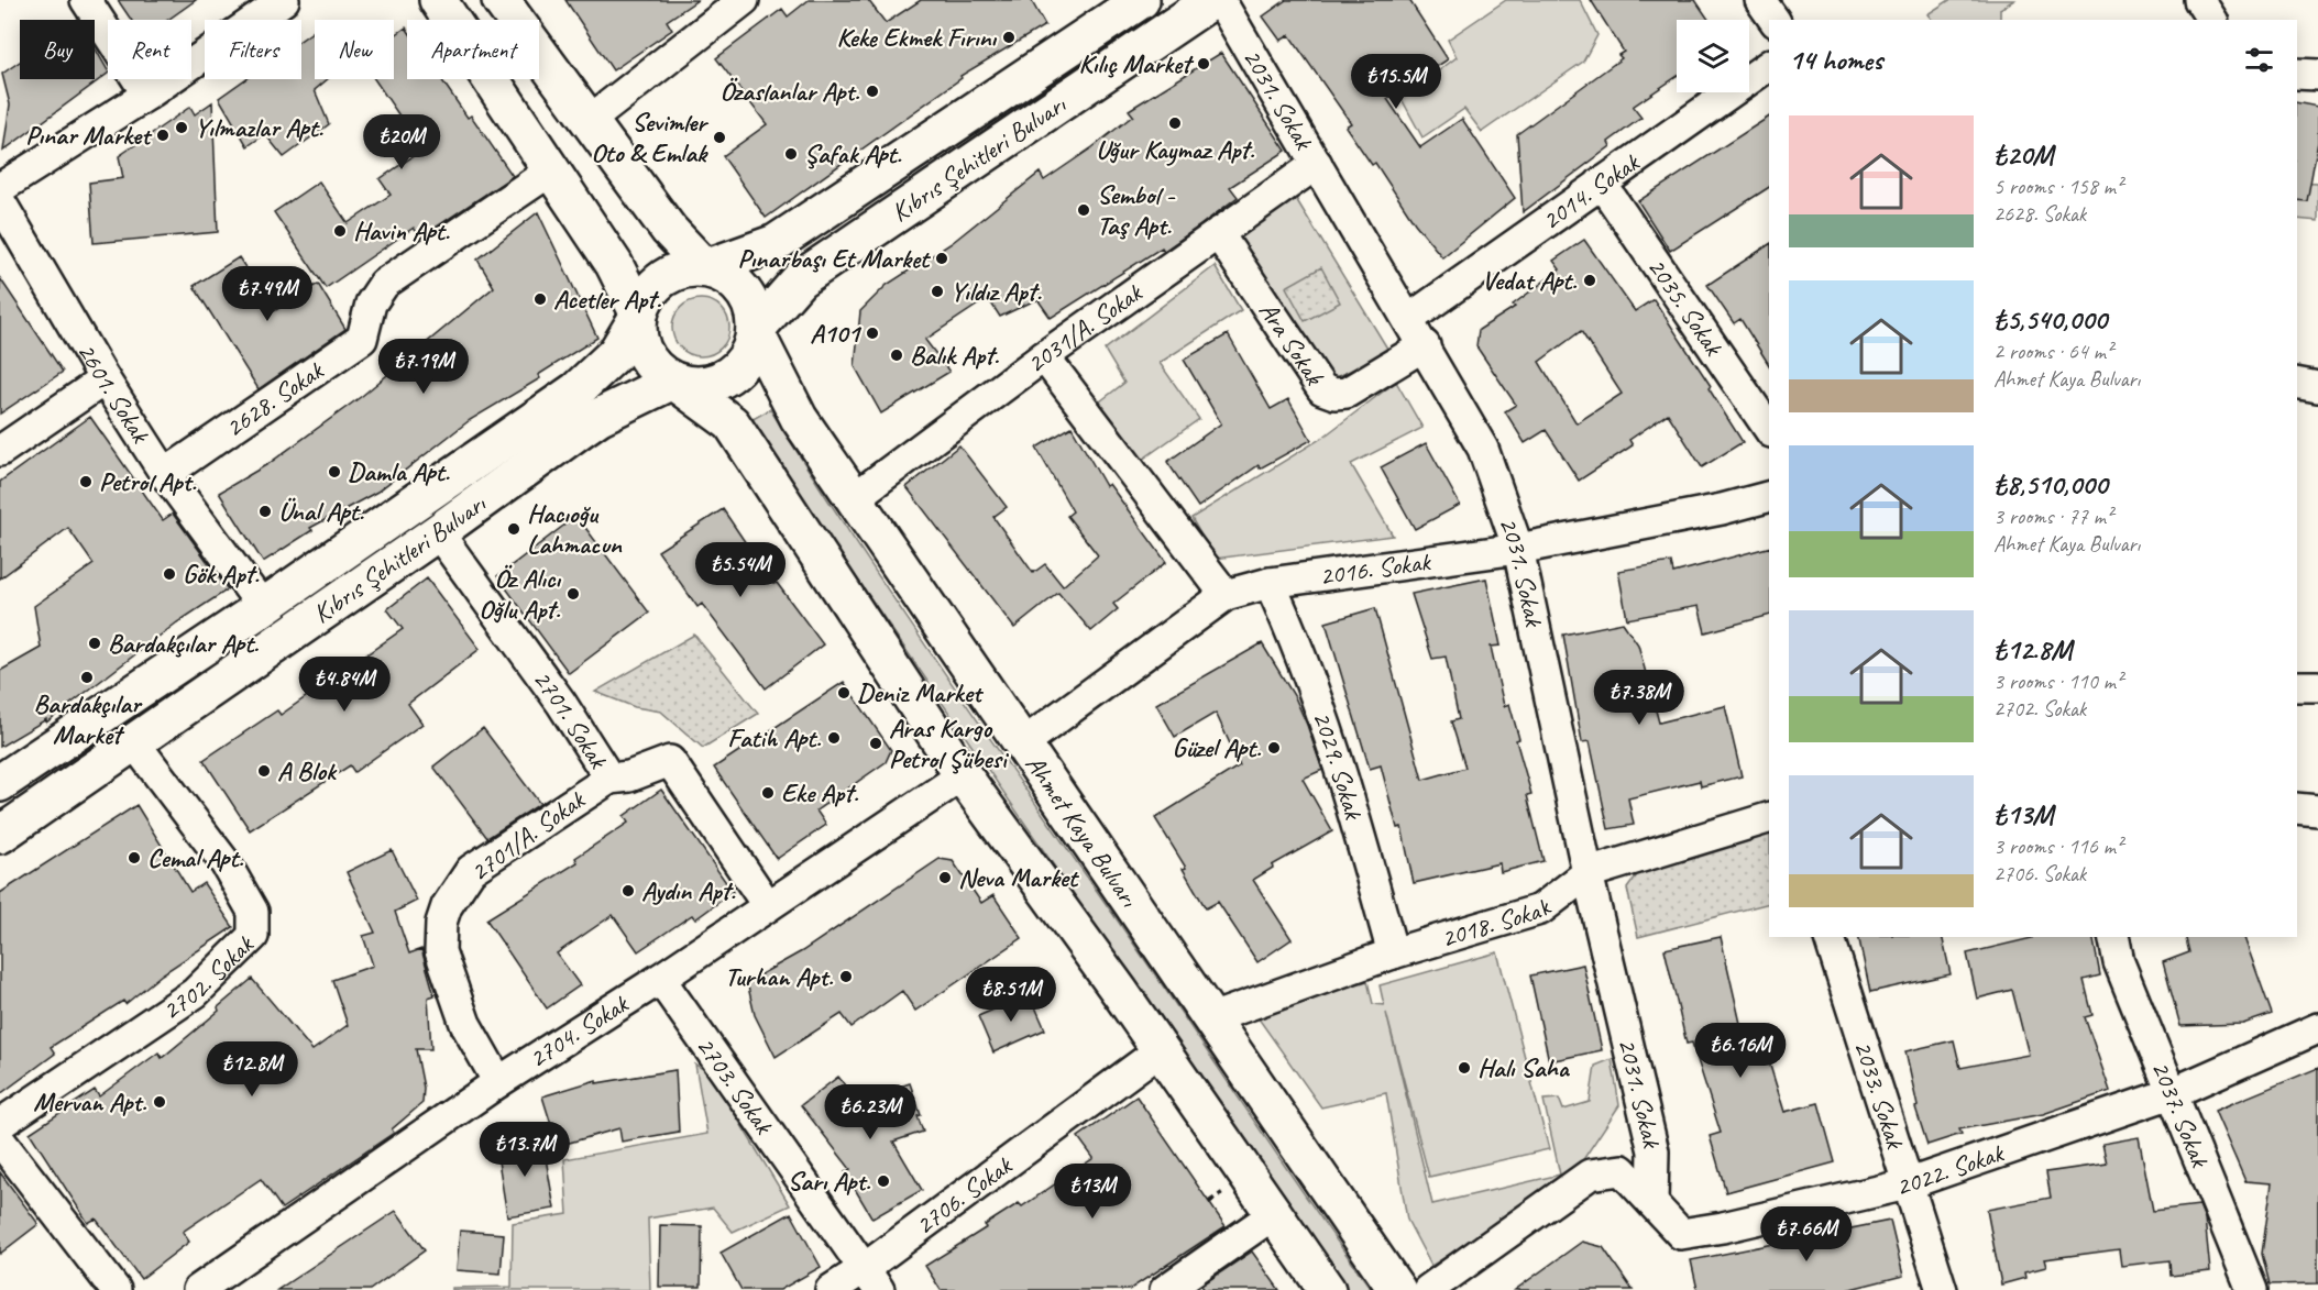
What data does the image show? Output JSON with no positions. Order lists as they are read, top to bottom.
{
  "streets": {
    "main road": ["Kıbrıs Şehitleri Bulvarı", "Ahmet Kaya Bulvarı"],
    "street": [
      "2031. Sokak",
      "2014. Sokak",
      "2035. Sokak",
      "2031/A. Sokak",
      "Ara Sokak",
      "2601. Sokak",
      "2628. Sokak",
      "2016. Sokak",
      "2701. Sokak",
      "2029. Sokak",
      "2701/A. Sokak",
      "2018. Sokak",
      "2702. Sokak",
      "2704. Sokak",
      "2703. Sokak",
      "2033. Sokak",
      "2037. Sokak",
      "2022. Sokak",
      "2706. Sokak"
    ]
  },
  "crossings": [
    ["2031. Sokak", "2014. Sokak"],
    ["2031. Sokak", "2031/A. Sokak"],
    ["2031. Sokak", "Ara Sokak"],
    ["2031. Sokak", "2016. Sokak"],
    ["2031. Sokak", "2018. Sokak"],
    ["2031. Sokak", "2022. Sokak"],
    ["Kıbrıs Şehitleri Bulvarı", "2601. Sokak"],
    ["Kıbrıs Şehitleri Bulvarı", "2701. Sokak"],
    ["Kıbrıs Şehitleri Bulvarı", "Ahmet Kaya Bulvarı"],
    ["Kıbrıs Şehitleri Bulvarı", "2702. Sokak"],
    ["2014. Sokak", "2035. Sokak"],
    ["2031/A. Sokak", "Ara Sokak"],
    ["2031/A. Sokak", "Ahmet Kaya Bulvarı"],
    ["2601. Sokak", "2628. Sokak"],
    ["2016. Sokak", "2029. Sokak"],
    ["2016. Sokak", "Ahmet Kaya Bulvarı"],
    ["2701. Sokak", "2701/A. Sokak"],
    ["2701. Sokak", "2704. Sokak"],
    ["2029. Sokak", "2018. Sokak"],
    ["Ahmet Kaya Bulvarı", "2018. Sokak"],
    ["2701/A. Sokak", "2704. Sokak"],
    ["2704. Sokak", "2703. Sokak"],
    ["2703. Sokak", "2706. Sokak"],
    ["2033. Sokak", "2022. Sokak"],
    ["2037. Sokak", "2022. Sokak"]
  ],
  "places": [
    "Keke Ekmek Fırını",
    "Kılıç Market",
    "Özaslanlar Apt.",
    "Uğur Kaymaz Apt.",
    "Yılmazlar Apt.",
    "Pınar Market",
    "Sevimler Oto & Emlak",
    "Şafak Apt.",
    "Sembol - Taş Apt.",
    "Havin Apt.",
    "Pınarbaşı Et Market",
    "Vedat Apt.",
    "Yıldız Apt.",
    "Acetler Apt.",
    "A101",
    "Balık Apt.",
    "Damla Apt.",
    "Petrol Apt.",
    "Ünal Apt.",
    "Hacıoğu Lahmacun",
    "Gök Apt.",
    "Öz Alıcı Oğlu Apt.",
    "Bardakçılar Apt.",
    "Bardakçılar Market",
    "Deniz Market",
    "Fatih Apt.",
    "Aras Kargo Petrol Şübesi",
    "Güzel Apt.",
    "A Blok",
    "Eke Apt.",
    "Cemal Apt.",
    "Neva Market",
    "Aydın Apt.",
    "Turhan Apt.",
    "Halı Saha",
    "Mervan Apt.",
    "Sarı Apt."
  ],
  "page": {
    "chip": [
      "Buy",
      "Rent",
      "Filters",
      "New",
      "Apartment"
    ],
    "heading": "14 homes",
    "price": [
      "₺15.5M",
      "₺20M",
      "₺7.49M",
      "₺7.19M",
      "₺5.54M",
      "₺4.84M",
      "₺7.38M",
      "₺8.51M",
      "₺6.16M",
      "₺12.8M",
      "₺6.23M",
      "₺13.7M",
      "₺13M",
      "₺7.66M"
    ],
    "list": [
      {
        "name": "₺20M",
        "note": "5 rooms · 158 m² · 2628. Sokak"
      },
      {
        "name": "₺5,540,000",
        "note": "2 rooms · 64 m² · Ahmet Kaya Bulvarı"
      },
      {
        "name": "₺8,510,000",
        "note": "3 rooms · 77 m² · Ahmet Kaya Bulvarı"
      },
      {
        "name": "₺12.8M",
        "note": "3 rooms · 110 m² · 2702. Sokak"
      },
      {
        "name": "₺13M",
        "note": "3 rooms · 116 m² · 2706. Sokak"
      }
    ]
  }
}
